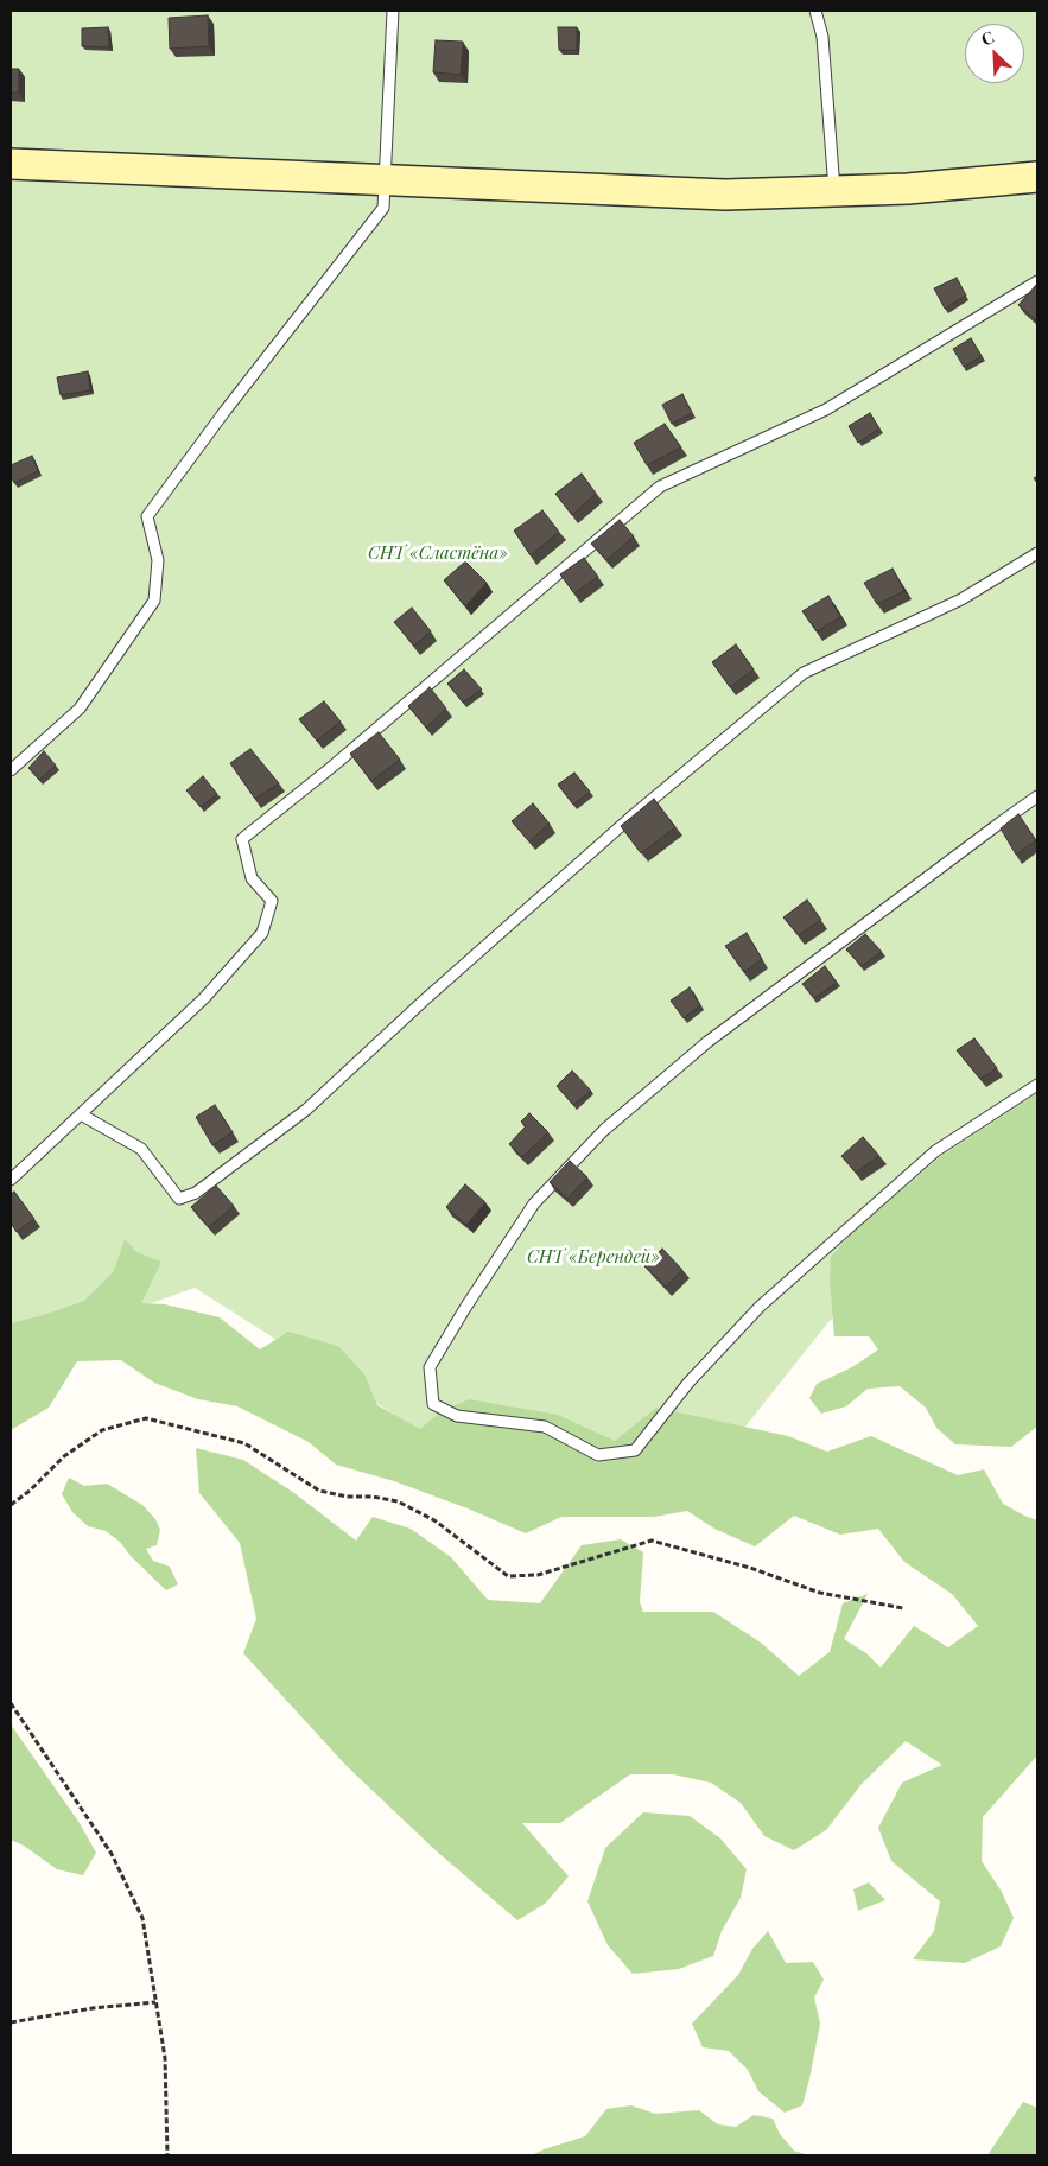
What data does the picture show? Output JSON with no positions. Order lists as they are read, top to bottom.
{
  "parks": ["СНТ «Сластёна»", "СНТ «Берендей»"],
  "north": "top left"
}
